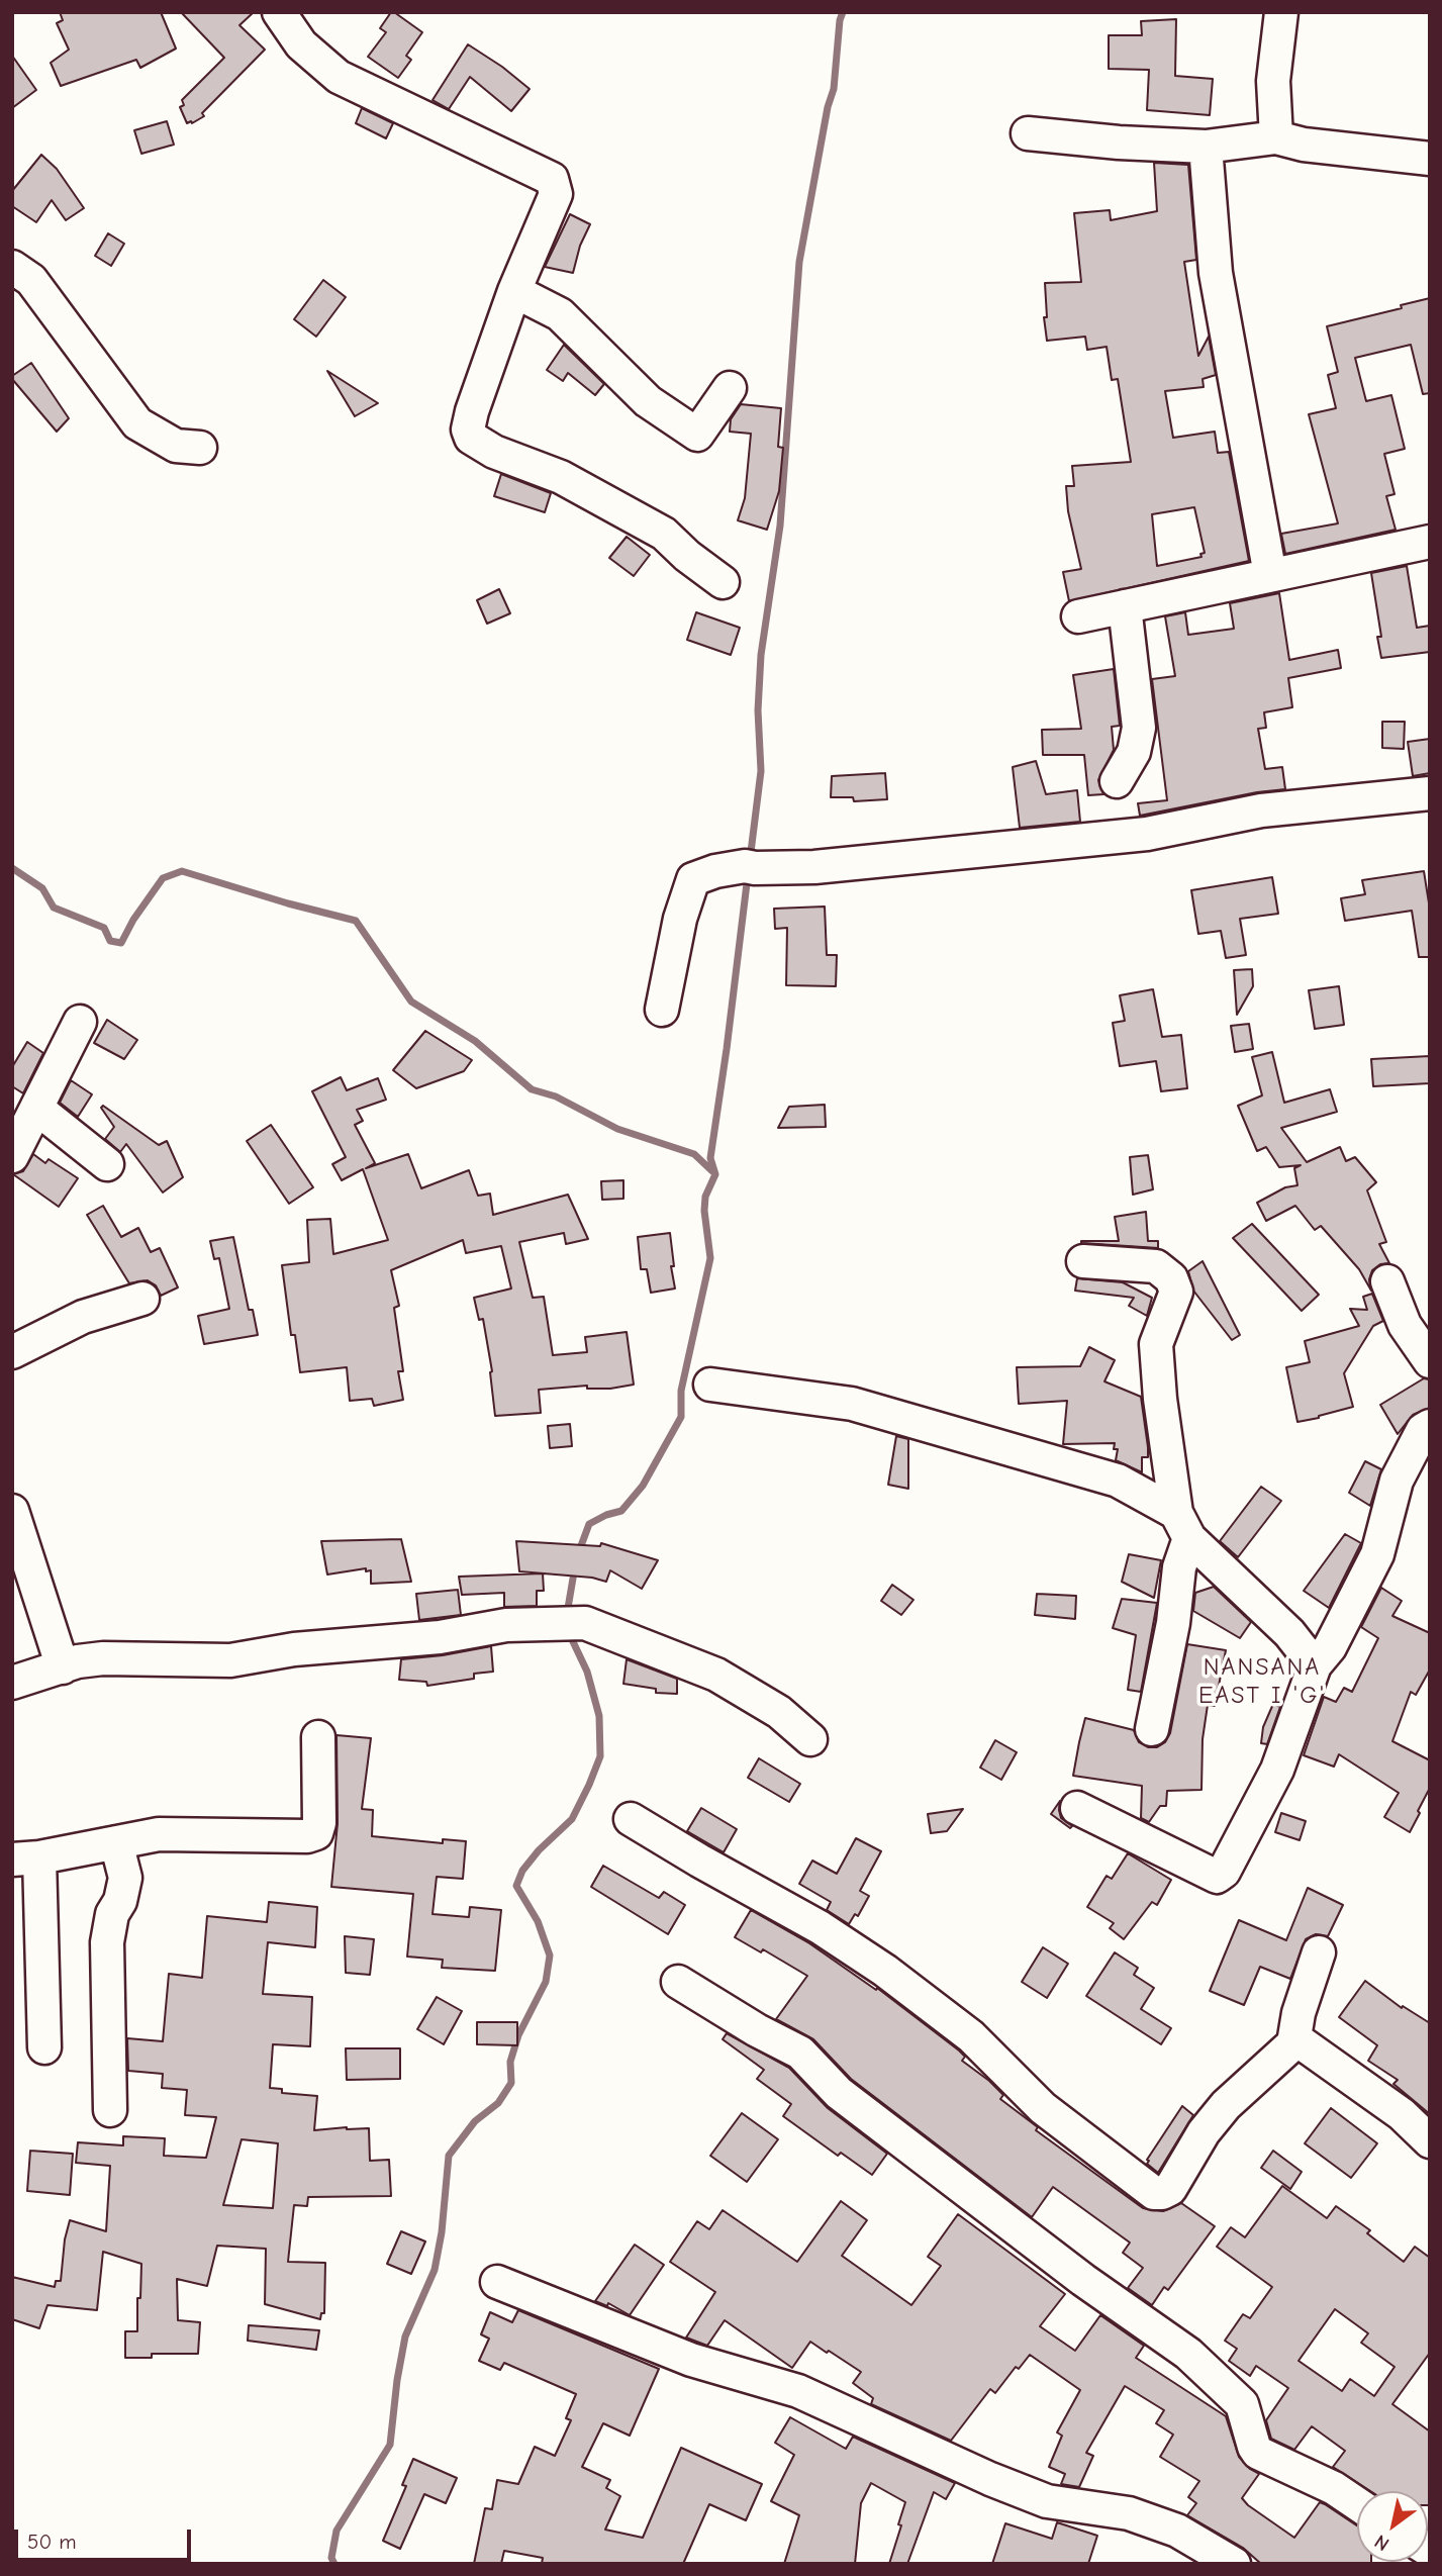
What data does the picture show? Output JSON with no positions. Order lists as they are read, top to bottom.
{
  "districts": ["NANSANA EAST I 'G'"],
  "scale_bar": "50 m",
  "north": "bottom left"
}
